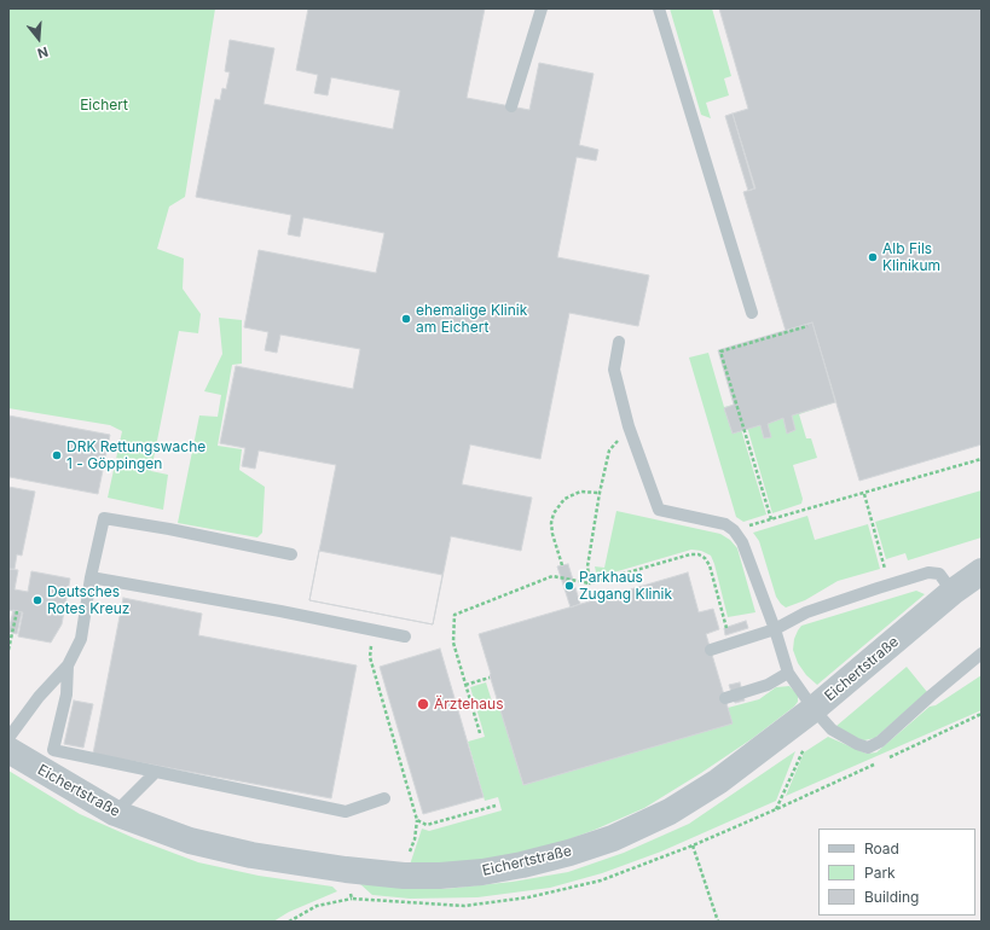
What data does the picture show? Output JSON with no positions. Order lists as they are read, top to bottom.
{
  "streets": {
    "street": ["Eichertstraße"]
  },
  "parks": ["Eichert"],
  "places": [
    "Alb Fils Klinikum",
    "ehemalige Klinik am Eichert",
    "DRK Rettungswache 1 - Göppingen",
    "Parkhaus Zugang Klinik",
    "Deutsches Rotes Kreuz",
    "Ärztehaus"
  ],
  "legend": ["Road", "Park", "Building"],
  "north": "bottom"
}
